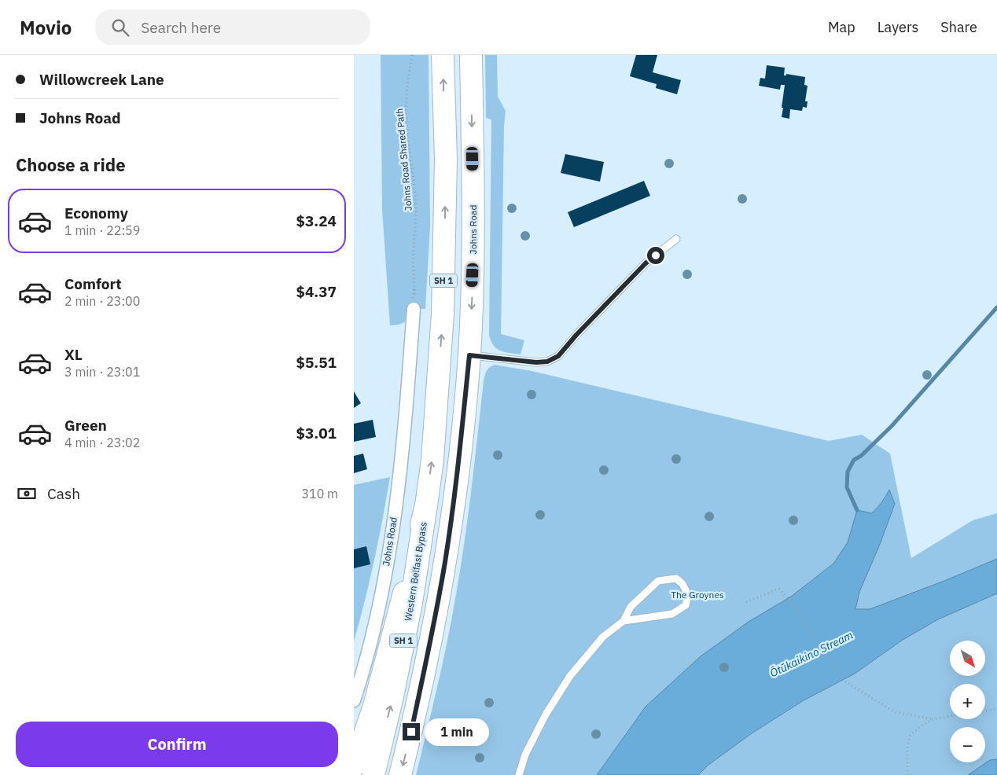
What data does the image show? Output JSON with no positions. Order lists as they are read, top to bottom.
{
  "streets": {
    "highway": ["Johns Road", "SH 1", "Western Belfast Bypass"],
    "path": ["Johns Road Shared Path"]
  },
  "crossings": [
    ["SH 1", "Western Belfast Bypass"]
  ],
  "water": ["Ōtūkaikino Stream"],
  "parks": ["The Groynes"],
  "north": "bottom right",
  "page": {
    "header": "Movio",
    "search": "Search here",
    "nav": ["Map", "Layers", "Share"],
    "banner": ["Willowcreek Lane", "Johns Road"],
    "heading": "Choose a ride",
    "list": [
      {
        "name": "Economy",
        "note": "1 min · 22:59",
        "value": "$3.24"
      },
      {
        "name": "Comfort",
        "note": "2 min · 23:00",
        "value": "$4.37"
      },
      {
        "name": "XL",
        "note": "3 min · 23:01",
        "value": "$5.51"
      },
      {
        "name": "Green",
        "note": "4 min · 23:02",
        "value": "$3.01"
      }
    ],
    "pay": ["Cash", "310 m"],
    "map_buttons": ["+", "−"],
    "buttons": "Confirm",
    "bubble": "1 min"
  }
}
